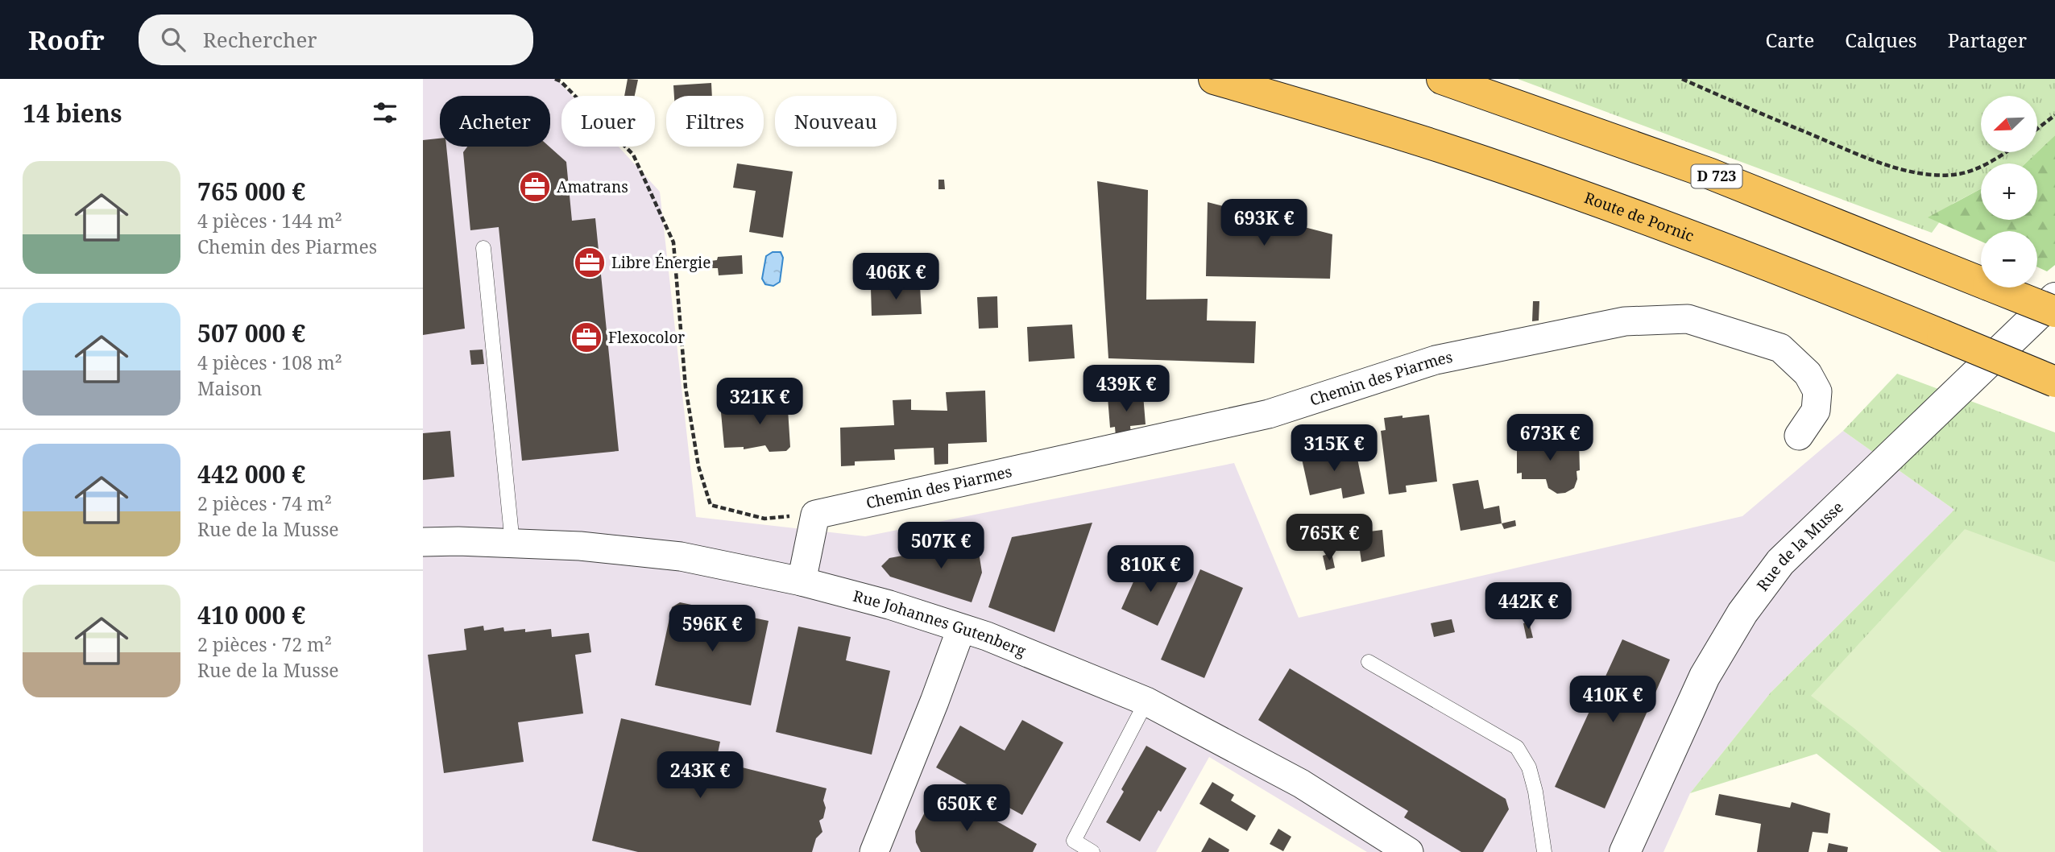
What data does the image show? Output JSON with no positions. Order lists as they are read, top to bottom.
{
  "streets": {
    "highway": ["D 723", "Route de Pornic"],
    "street": ["Chemin des Piarmes", "Rue de la Musse", "Rue Johannes Gutenberg"]
  },
  "places": {
    "office": ["Amatrans", "Libre Énergie", "Flexocolor"]
  },
  "north": "bottom left",
  "page": {
    "header": "Roofr",
    "search": "Rechercher",
    "nav": ["Carte", "Calques", "Partager"],
    "heading": "14 biens",
    "map_buttons": ["+", "−"],
    "chip": [
      "Acheter",
      "Louer",
      "Filtres",
      "Nouveau"
    ],
    "list": [
      {
        "name": "765 000 €",
        "note": "4 pièces · 144 m² · Chemin des Piarmes"
      },
      {
        "name": "507 000 €",
        "note": "4 pièces · 108 m² · Maison"
      },
      {
        "name": "442 000 €",
        "note": "2 pièces · 74 m² · Rue de la Musse"
      },
      {
        "name": "410 000 €",
        "note": "2 pièces · 72 m² · Rue de la Musse"
      }
    ],
    "price": [
      "693K €",
      "406K €",
      "439K €",
      "321K €",
      "673K €",
      "315K €",
      "765K €",
      "507K €",
      "810K €",
      "442K €",
      "596K €",
      "410K €",
      "243K €",
      "650K €"
    ]
  }
}
